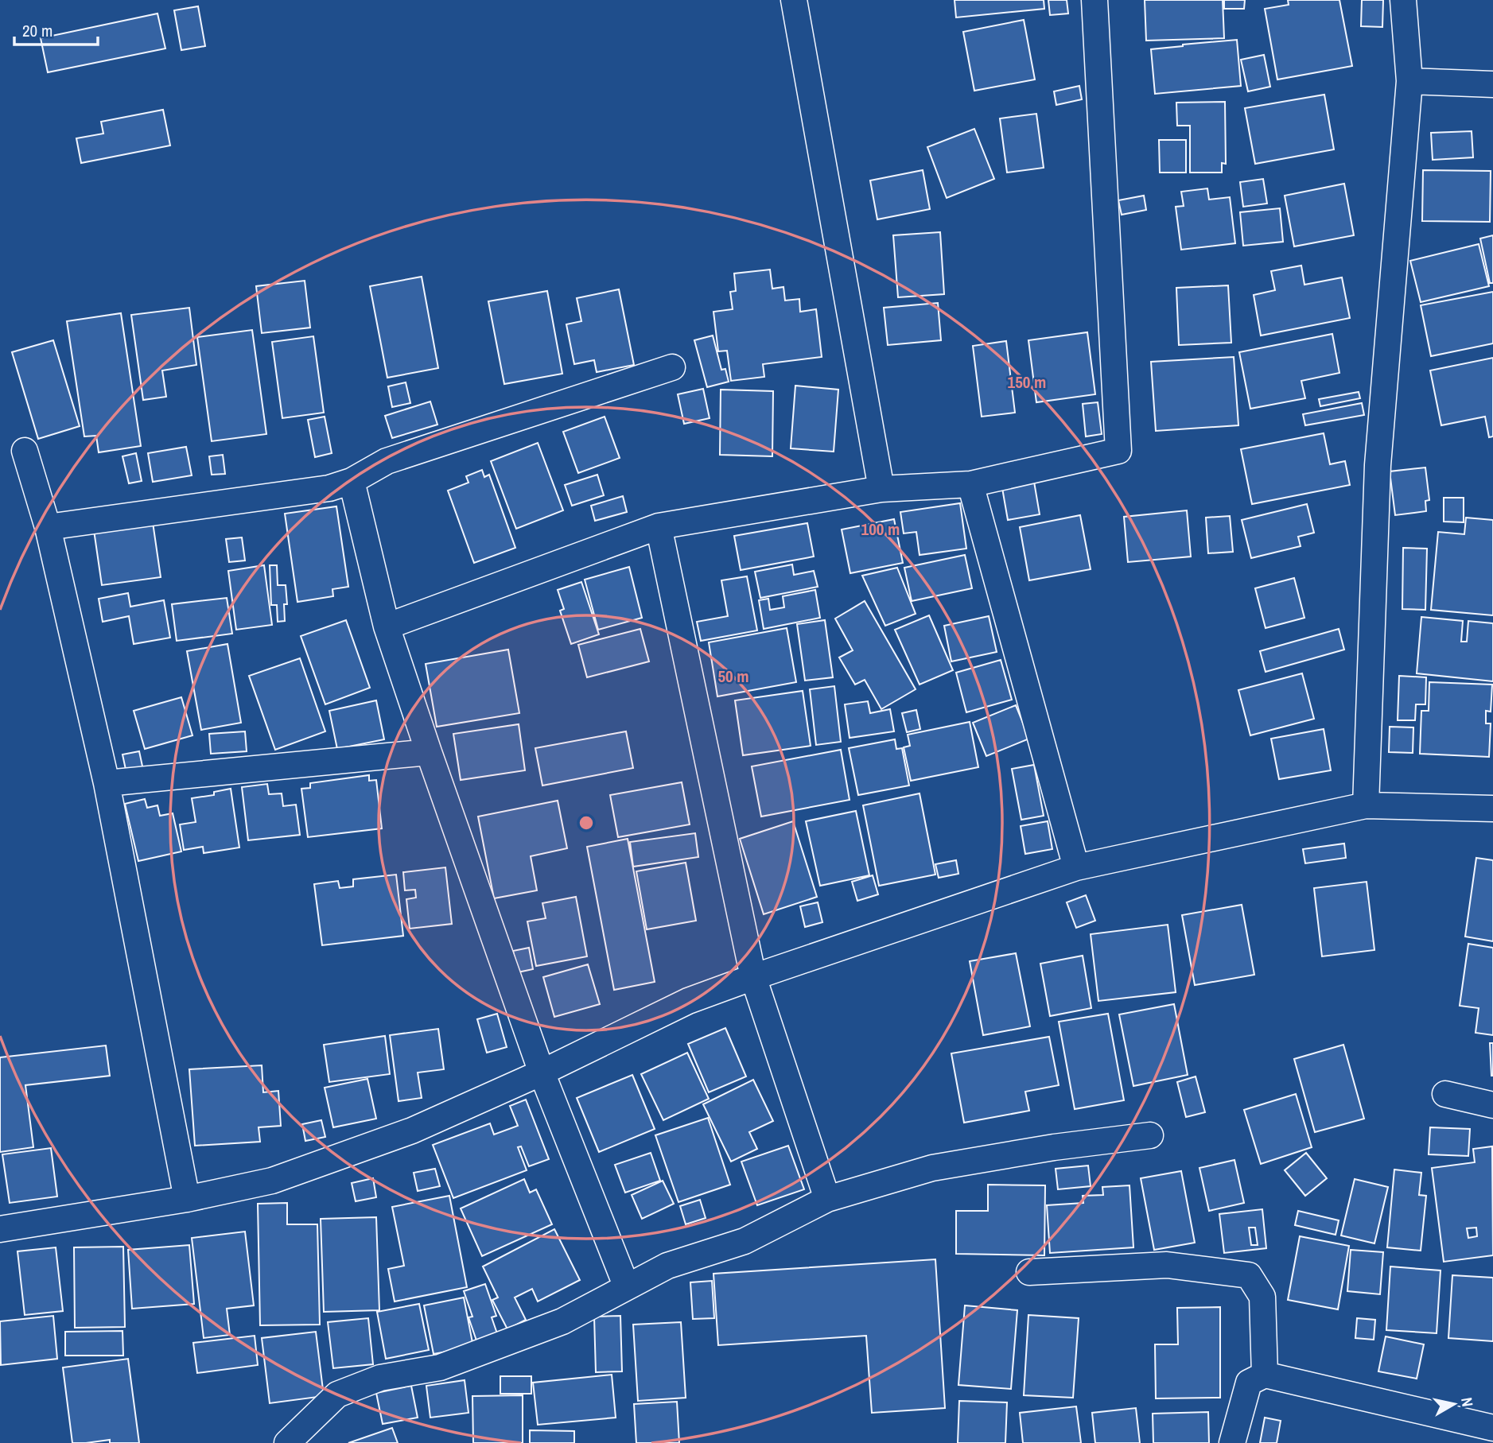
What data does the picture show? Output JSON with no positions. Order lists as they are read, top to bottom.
{
  "scale_bar": "20 m",
  "north": "right",
  "rings": ["150 m", "100 m", "50 m"]
}
